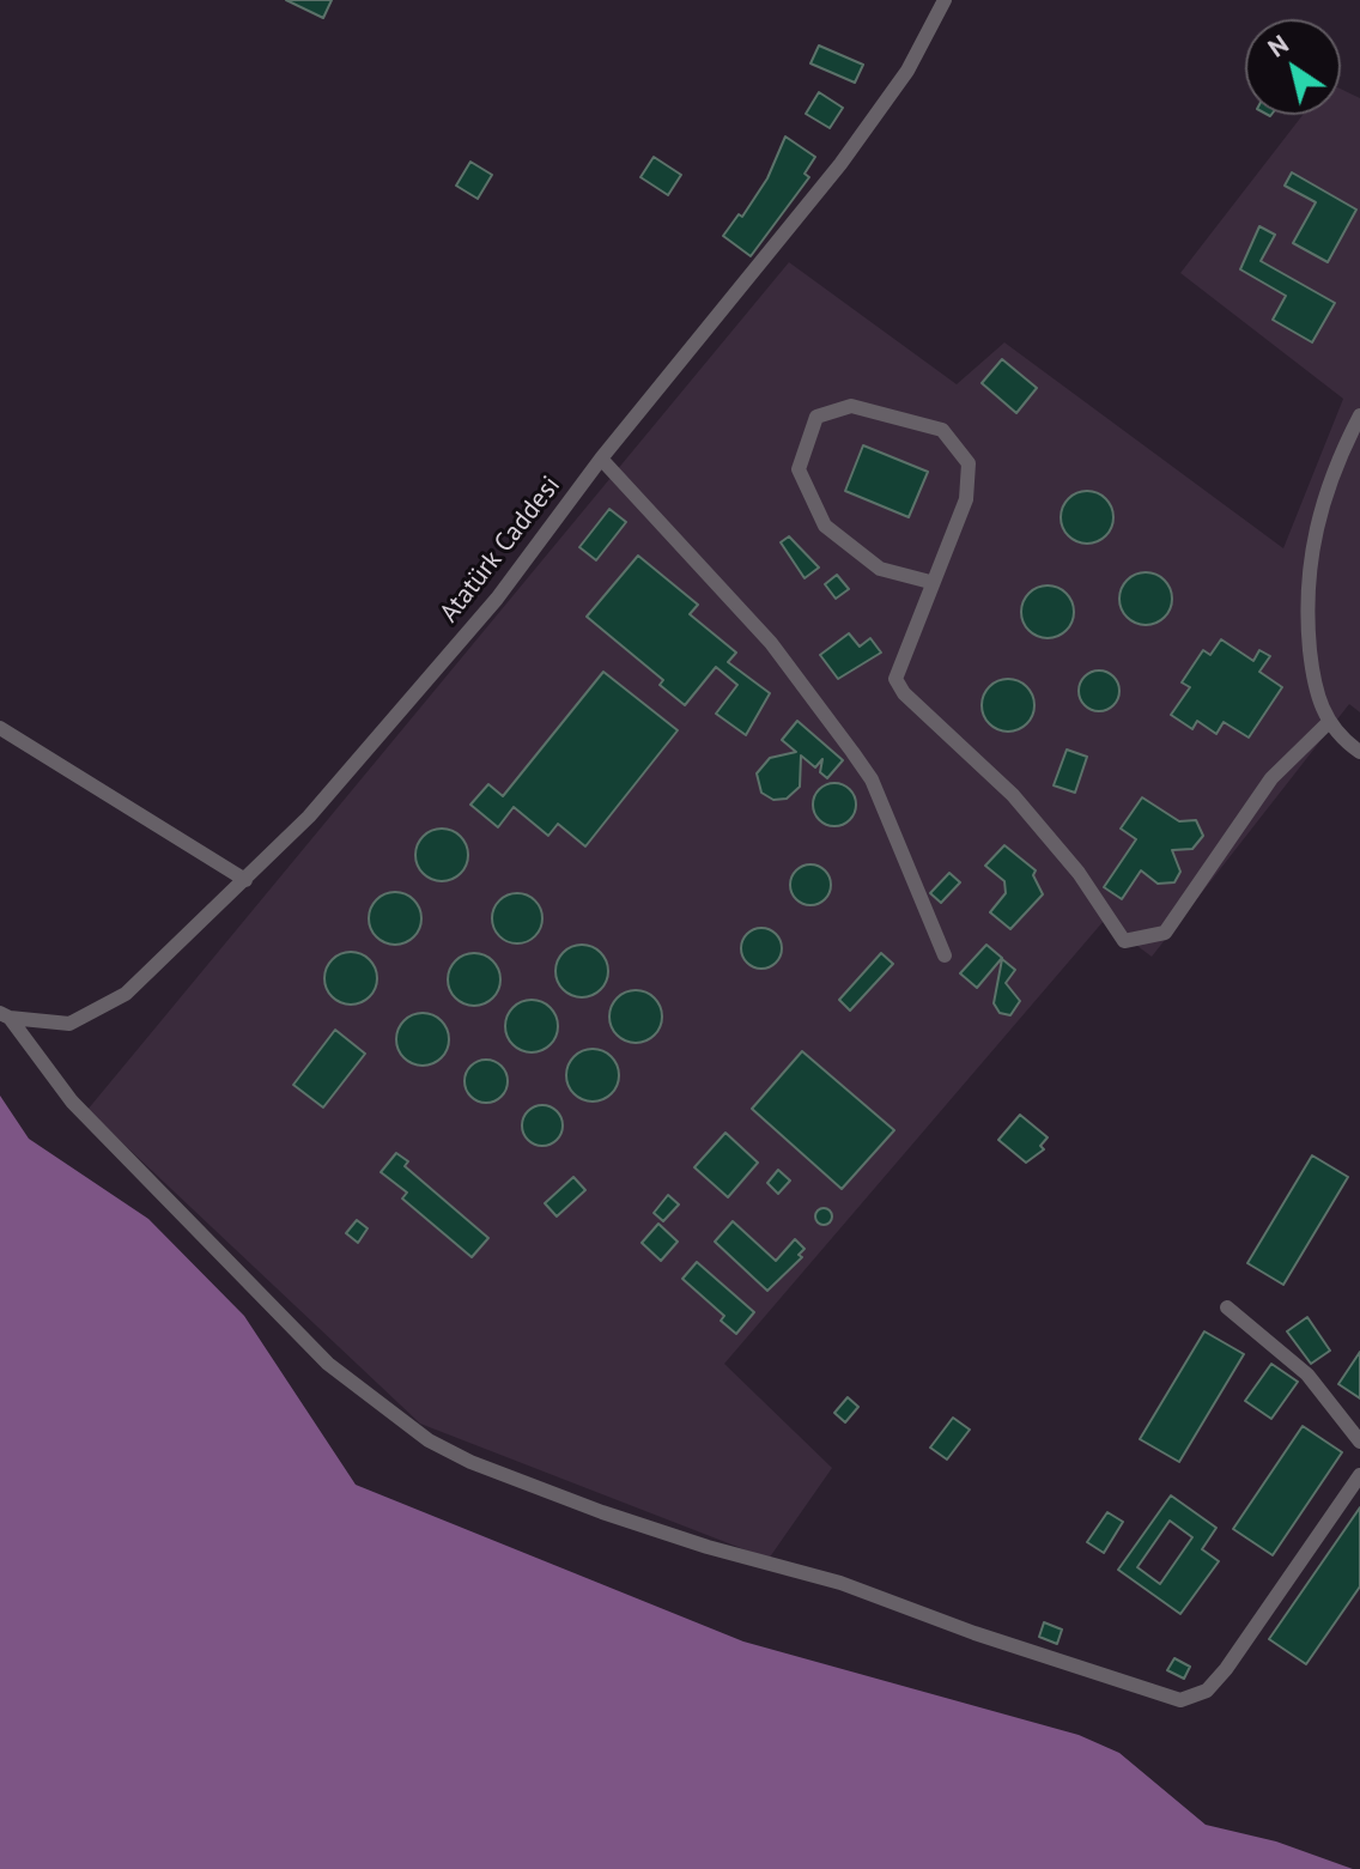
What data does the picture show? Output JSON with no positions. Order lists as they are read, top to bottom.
{
  "streets": {
    "street": ["Atatürk Caddesi"]
  },
  "north": "top left"
}
